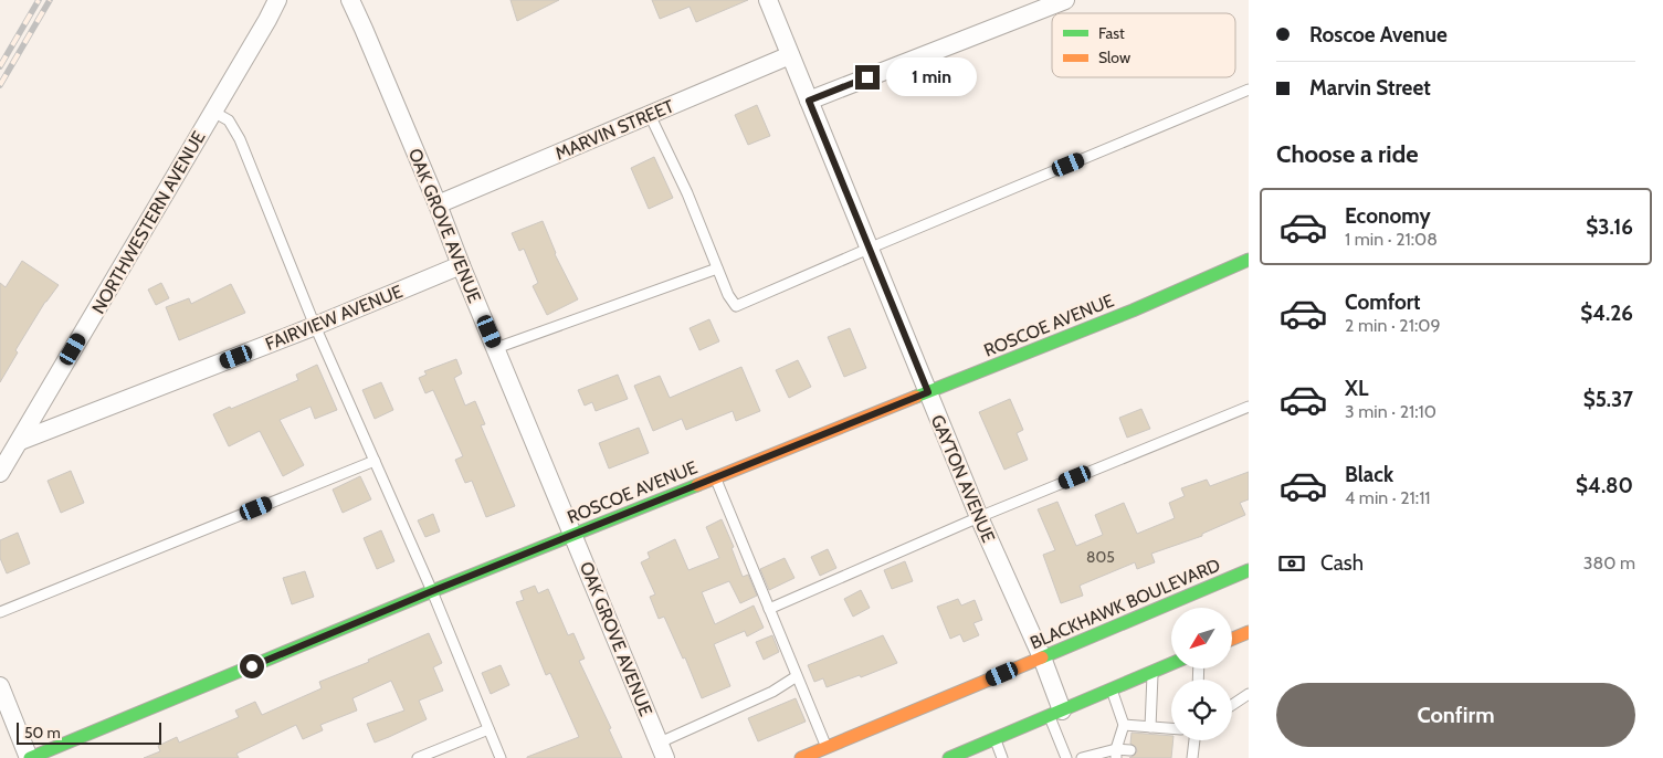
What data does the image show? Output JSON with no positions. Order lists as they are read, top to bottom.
{
  "streets": {
    "street": [
      "MARVIN STREET",
      "NORTHWESTERN AVENUE",
      "OAK GROVE AVENUE",
      "FAIRVIEW AVENUE",
      "ROSCOE AVENUE",
      "GAYTON AVENUE",
      "BLACKHAWK BOULEVARD"
    ]
  },
  "crossings": [
    ["MARVIN STREET", "OAK GROVE AVENUE"],
    ["MARVIN STREET", "GAYTON AVENUE"],
    ["NORTHWESTERN AVENUE", "FAIRVIEW AVENUE"],
    ["OAK GROVE AVENUE", "FAIRVIEW AVENUE"],
    ["OAK GROVE AVENUE", "ROSCOE AVENUE"],
    ["ROSCOE AVENUE", "GAYTON AVENUE"],
    ["GAYTON AVENUE", "BLACKHAWK BOULEVARD"]
  ],
  "house_numbers": ["805"],
  "legend": ["Fast", "Slow"],
  "scale_bar": "50 m",
  "north": "bottom left",
  "page": {
    "banner": ["Roscoe Avenue", "Marvin Street"],
    "bubble": "1 min",
    "heading": "Choose a ride",
    "list": [
      {
        "name": "Economy",
        "note": "1 min · 21:08",
        "value": "$3.16"
      },
      {
        "name": "Comfort",
        "note": "2 min · 21:09",
        "value": "$4.26"
      },
      {
        "name": "XL",
        "note": "3 min · 21:10",
        "value": "$5.37"
      },
      {
        "name": "Black",
        "note": "4 min · 21:11",
        "value": "$4.80"
      }
    ],
    "pay": ["Cash", "380 m"],
    "buttons": "Confirm",
    "scale": "50 m"
  }
}
